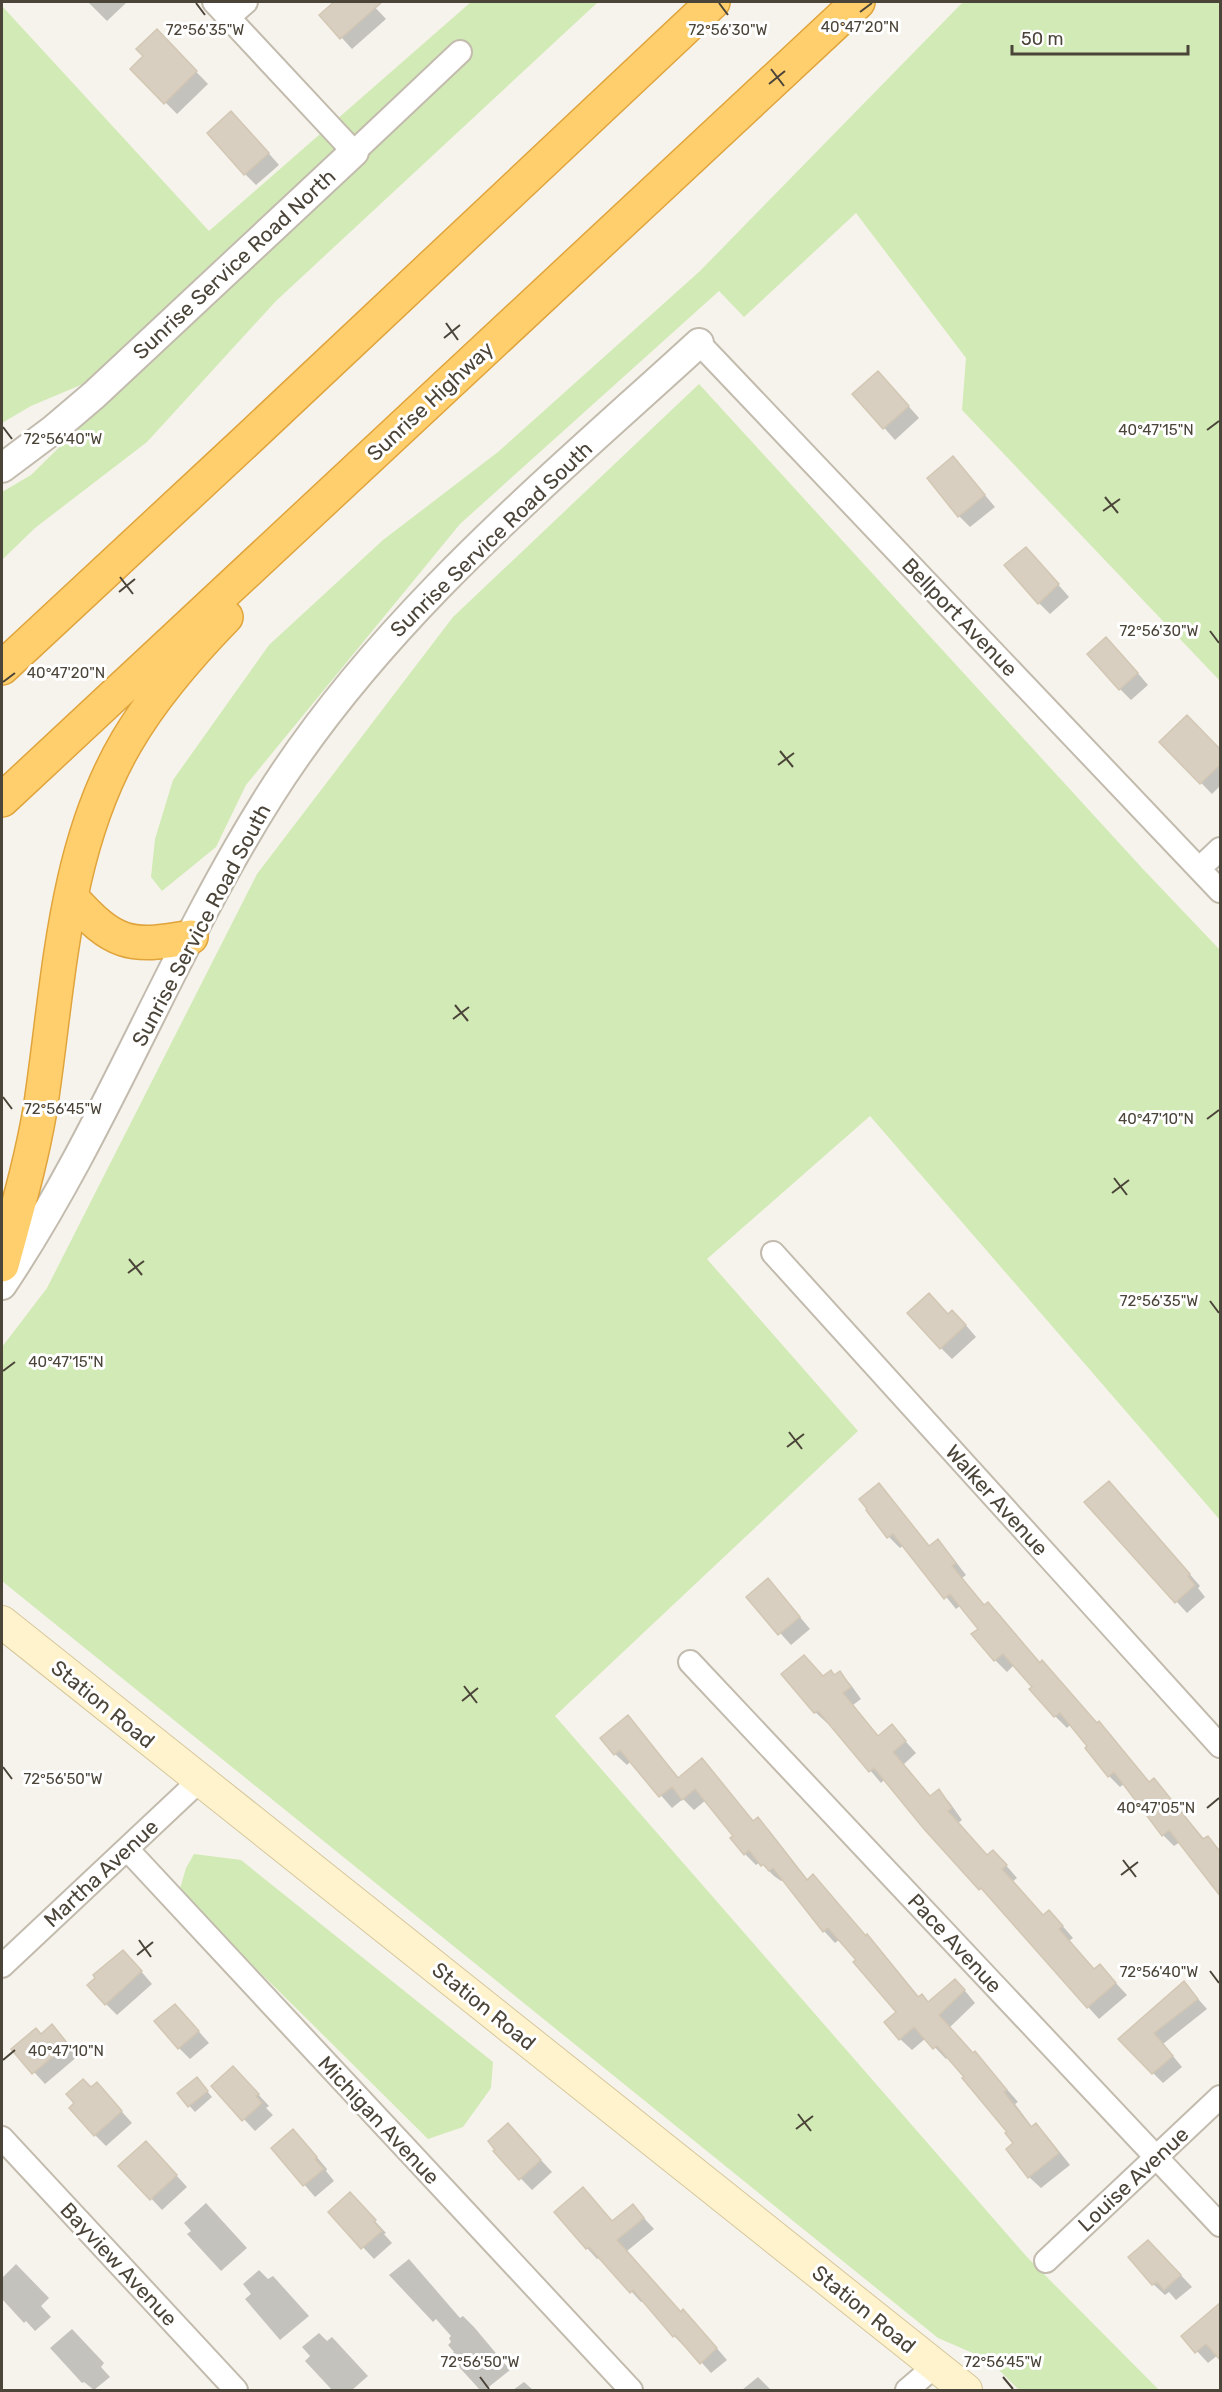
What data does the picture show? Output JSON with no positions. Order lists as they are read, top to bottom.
{
  "streets": {
    "highway": ["Sunrise Highway"],
    "main road": ["Station Road"],
    "street": [
      "Sunrise Service Road North",
      "Sunrise Service Road South",
      "Bellport Avenue",
      "Walker Avenue",
      "Martha Avenue",
      "Pace Avenue",
      "Michigan Avenue",
      "Louise Avenue",
      "Bayview Avenue"
    ]
  },
  "crossings": [
    ["Sunrise Service Road South", "Bellport Avenue"],
    ["Station Road", "Martha Avenue"],
    ["Martha Avenue", "Michigan Avenue"],
    ["Pace Avenue", "Louise Avenue"]
  ],
  "scale_bar": "50 m",
  "coordinates": [
    "40°47'20\"N",
    "72°56'35\"W",
    "72°56'30\"W",
    "40°47'15\"N",
    "72°56'40\"W",
    "72°56'45\"W",
    "40°47'10\"N",
    "72°56'50\"W",
    "40°47'05\"N"
  ]
}
